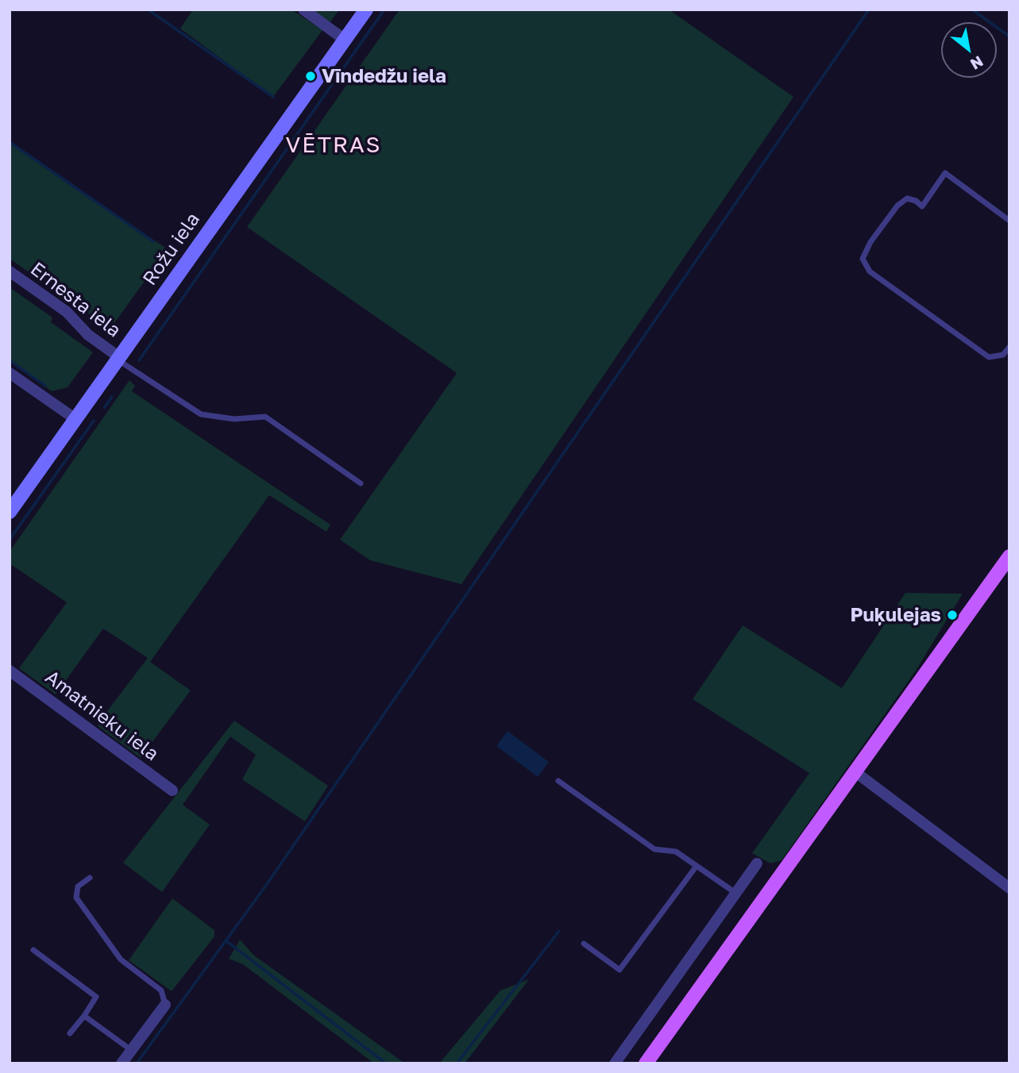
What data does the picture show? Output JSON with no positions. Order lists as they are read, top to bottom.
{
  "streets": {
    "street": ["Rožu iela", "Ernesta iela", "Amatnieku iela"]
  },
  "crossings": [
    ["Rožu iela", "Ernesta iela"]
  ],
  "districts": ["VĒTRAS"],
  "places": ["Vīndedžu iela", "Puķulejas"],
  "north": "bottom right"
}
